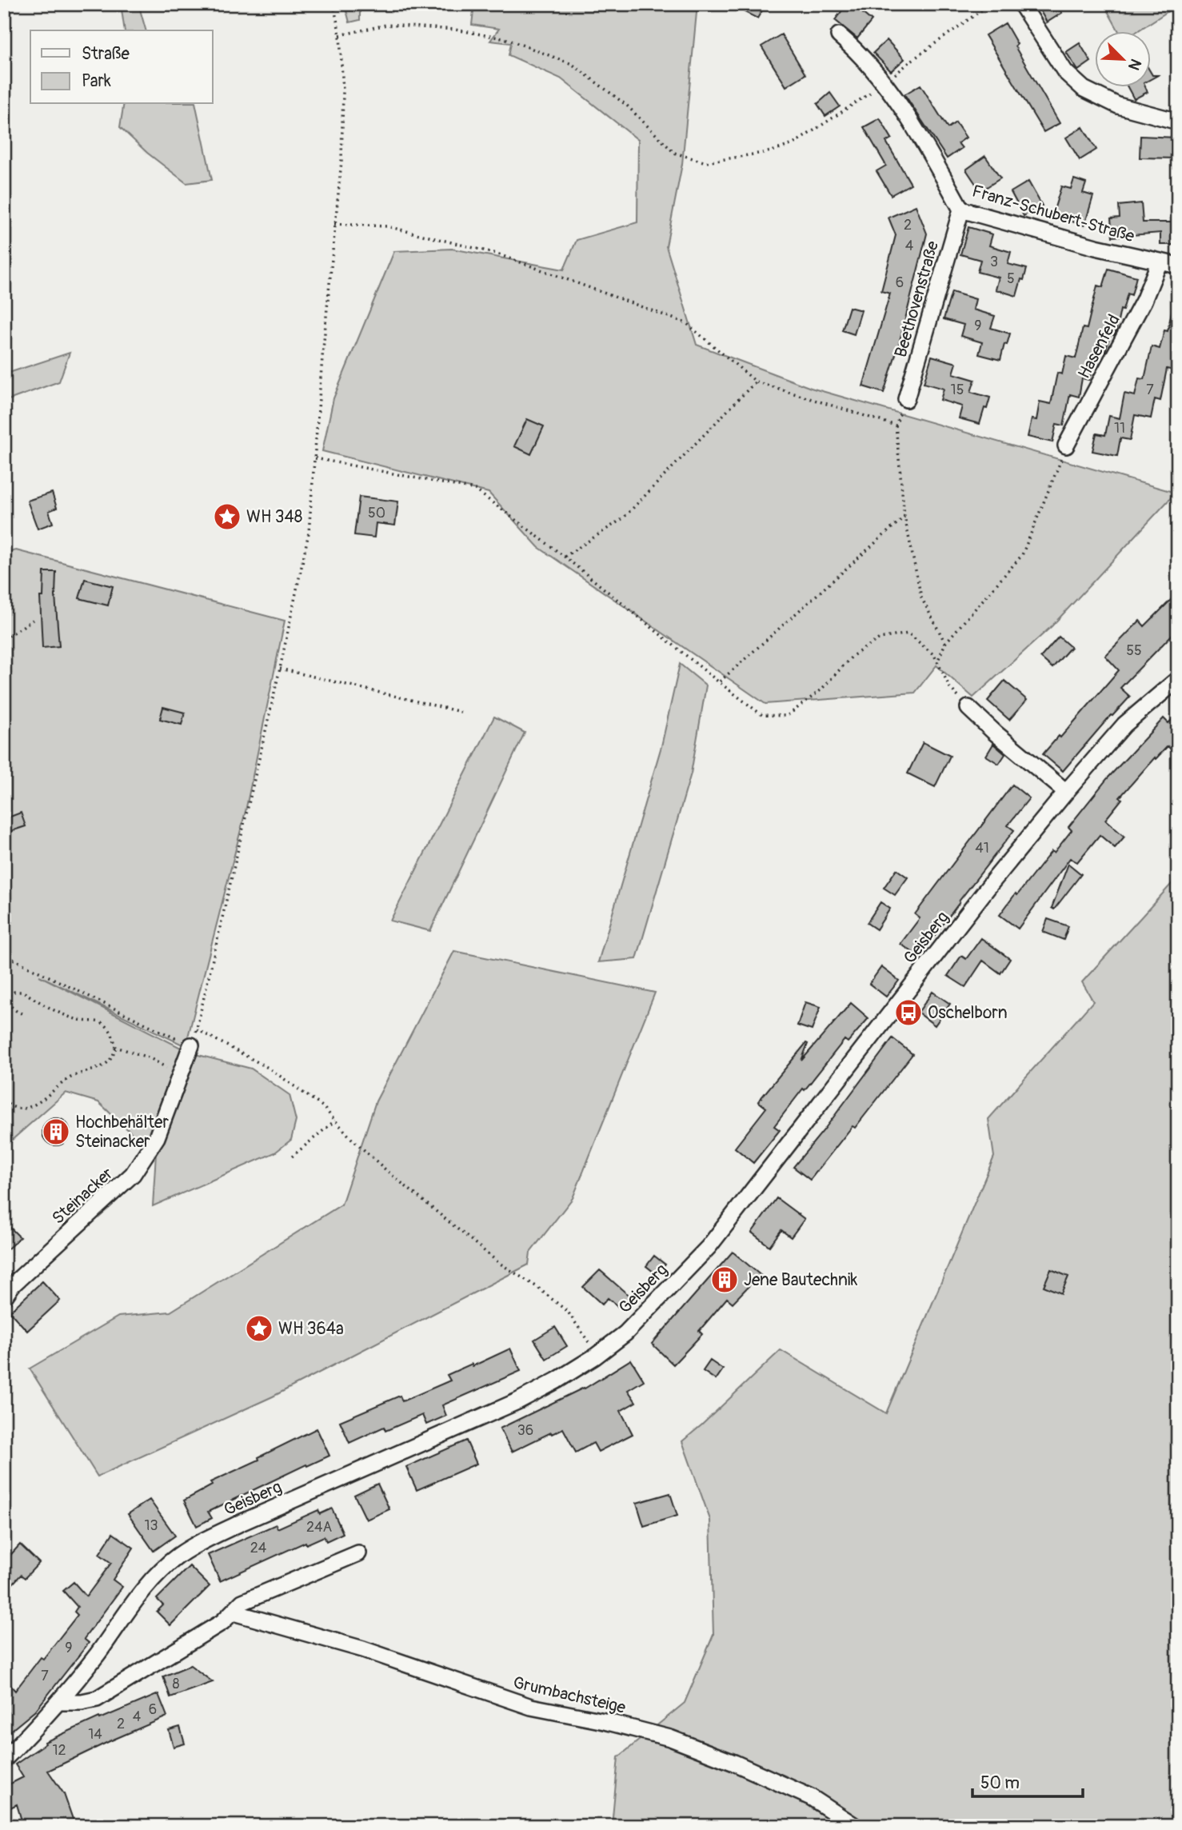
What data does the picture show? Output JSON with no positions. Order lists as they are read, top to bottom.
{
  "streets": {
    "street": [
      "Franz-Schubert-Straße",
      "Beethovenstraße",
      "Hasenfeld",
      "Geisberg",
      "Steinacker",
      "Grumbachsteige"
    ]
  },
  "crossings": [
    ["Franz-Schubert-Straße", "Beethovenstraße"],
    ["Franz-Schubert-Straße", "Hasenfeld"]
  ],
  "places": {
    "place": ["WH 348", "WH 364a"],
    "bus stop": ["Oschelborn"],
    "building": ["Hochbehälter Steinacker", "Jene Bautechnik"]
  },
  "house_numbers": [
    "2",
    "4",
    "3",
    "5",
    "6",
    "9",
    "15",
    "7",
    "11",
    "50",
    "55",
    "41",
    "36",
    "13",
    "24A",
    "24",
    "9",
    "7",
    "8",
    "6",
    "4",
    "2",
    "14",
    "12"
  ],
  "legend": ["Straße", "Park"],
  "scale_bar": "50 m",
  "north": "bottom right"
}
